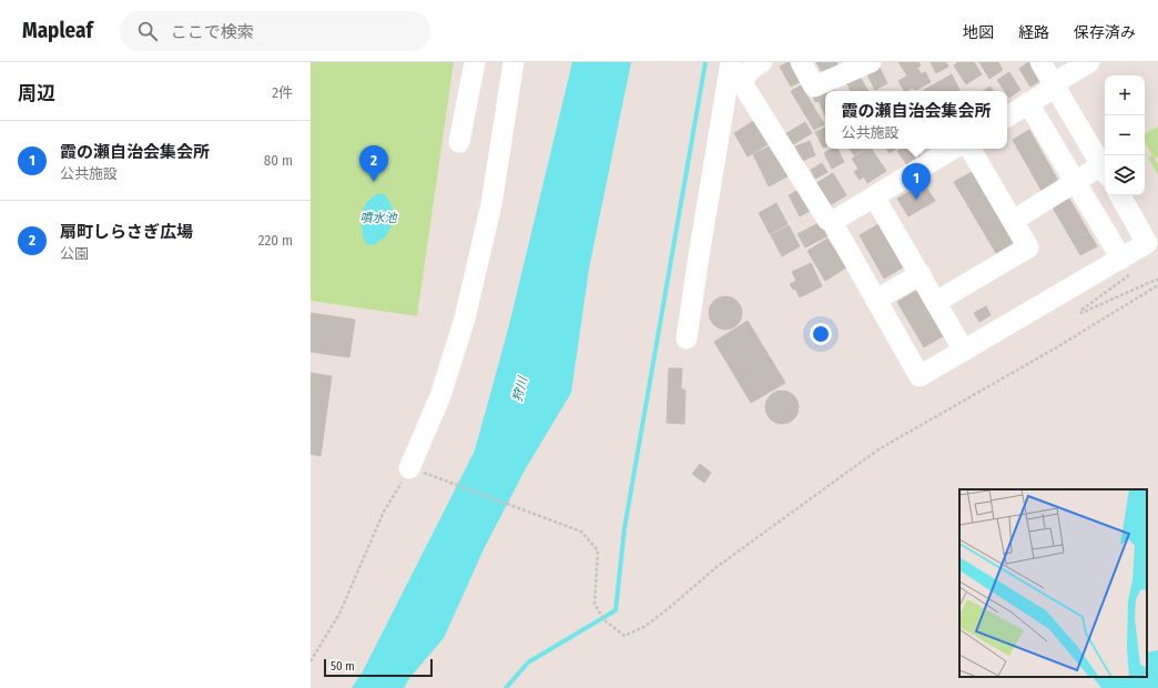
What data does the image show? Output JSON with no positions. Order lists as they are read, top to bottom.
{
  "water": ["噴水池", "狩川"],
  "scale_bar": "50 m",
  "page": {
    "header": "Mapleaf",
    "search": "ここで検索",
    "nav": ["地図", "経路", "保存済み"],
    "heading": ["周辺", "2件"],
    "map_buttons": ["+", "−"],
    "popup": ["霞の瀬自治会集会所", "公共施設"],
    "list": [
      {
        "mark": "1",
        "name": "霞の瀬自治会集会所",
        "note": "公共施設",
        "value": "80 m"
      },
      {
        "mark": "2",
        "name": "扇町しらさぎ広場",
        "note": "公園",
        "value": "220 m"
      }
    ],
    "pins": ["2", "1"],
    "scale": "50 m"
  }
}
